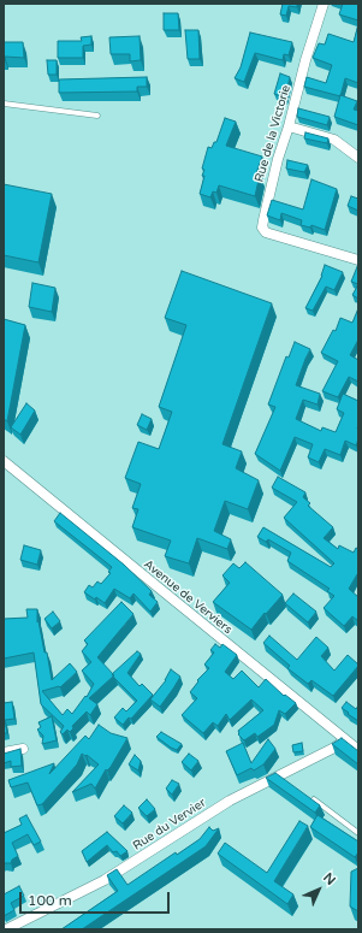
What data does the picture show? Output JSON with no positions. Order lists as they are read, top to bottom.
{
  "streets": {
    "street": ["Rue de la Victorie", "Avenue de Verviers", "Rue du Vervier"]
  },
  "crossings": [
    ["Avenue de Verviers", "Rue du Vervier"]
  ],
  "scale_bar": "100 m",
  "north": "top right"
}
